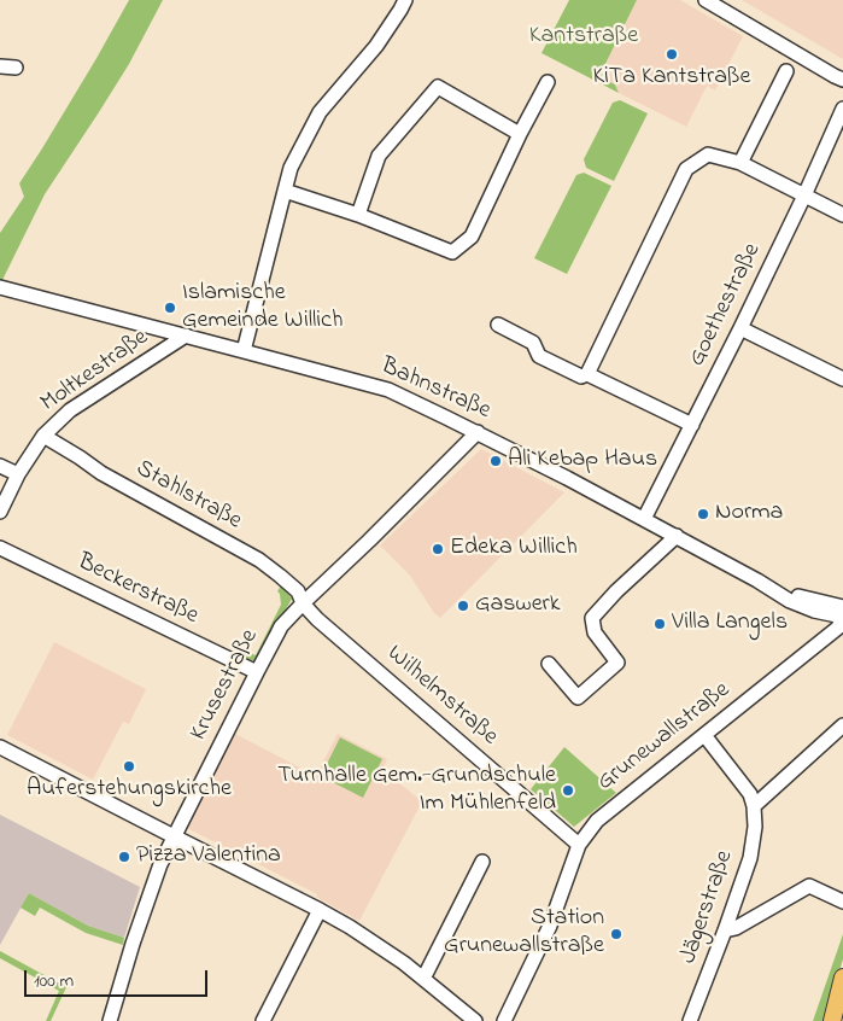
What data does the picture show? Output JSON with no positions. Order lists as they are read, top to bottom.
{
  "streets": {
    "street": [
      "Goethestraße",
      "Moltkestraße",
      "Bahnstraße",
      "Stahlstraße",
      "Beckerstraße",
      "Krusestraße",
      "Wilhelmstraße",
      "Grunewallstraße",
      "Jägerstraße"
    ]
  },
  "crossings": [
    ["Goethestraße", "Bahnstraße"],
    ["Moltkestraße", "Bahnstraße"],
    ["Moltkestraße", "Stahlstraße"],
    ["Bahnstraße", "Krusestraße"],
    ["Bahnstraße", "Grunewallstraße"],
    ["Stahlstraße", "Krusestraße"],
    ["Stahlstraße", "Wilhelmstraße"],
    ["Beckerstraße", "Krusestraße"],
    ["Krusestraße", "Wilhelmstraße"],
    ["Wilhelmstraße", "Grunewallstraße"]
  ],
  "parks": ["Kantstraße"],
  "places": [
    "KiTa Kantstraße",
    "Islamische Gemeinde Willich",
    "Ali Kebap Haus",
    "Norma",
    "Edeka Willich",
    "Gaswerk",
    "Villa Langels",
    "Auferstehungskirche",
    "Turnhalle Gem.-Grundschule Im Mühlenfeld",
    "Pizza Valentina",
    "Station Grunewallstraße"
  ],
  "scale_bar": "100 m"
}
